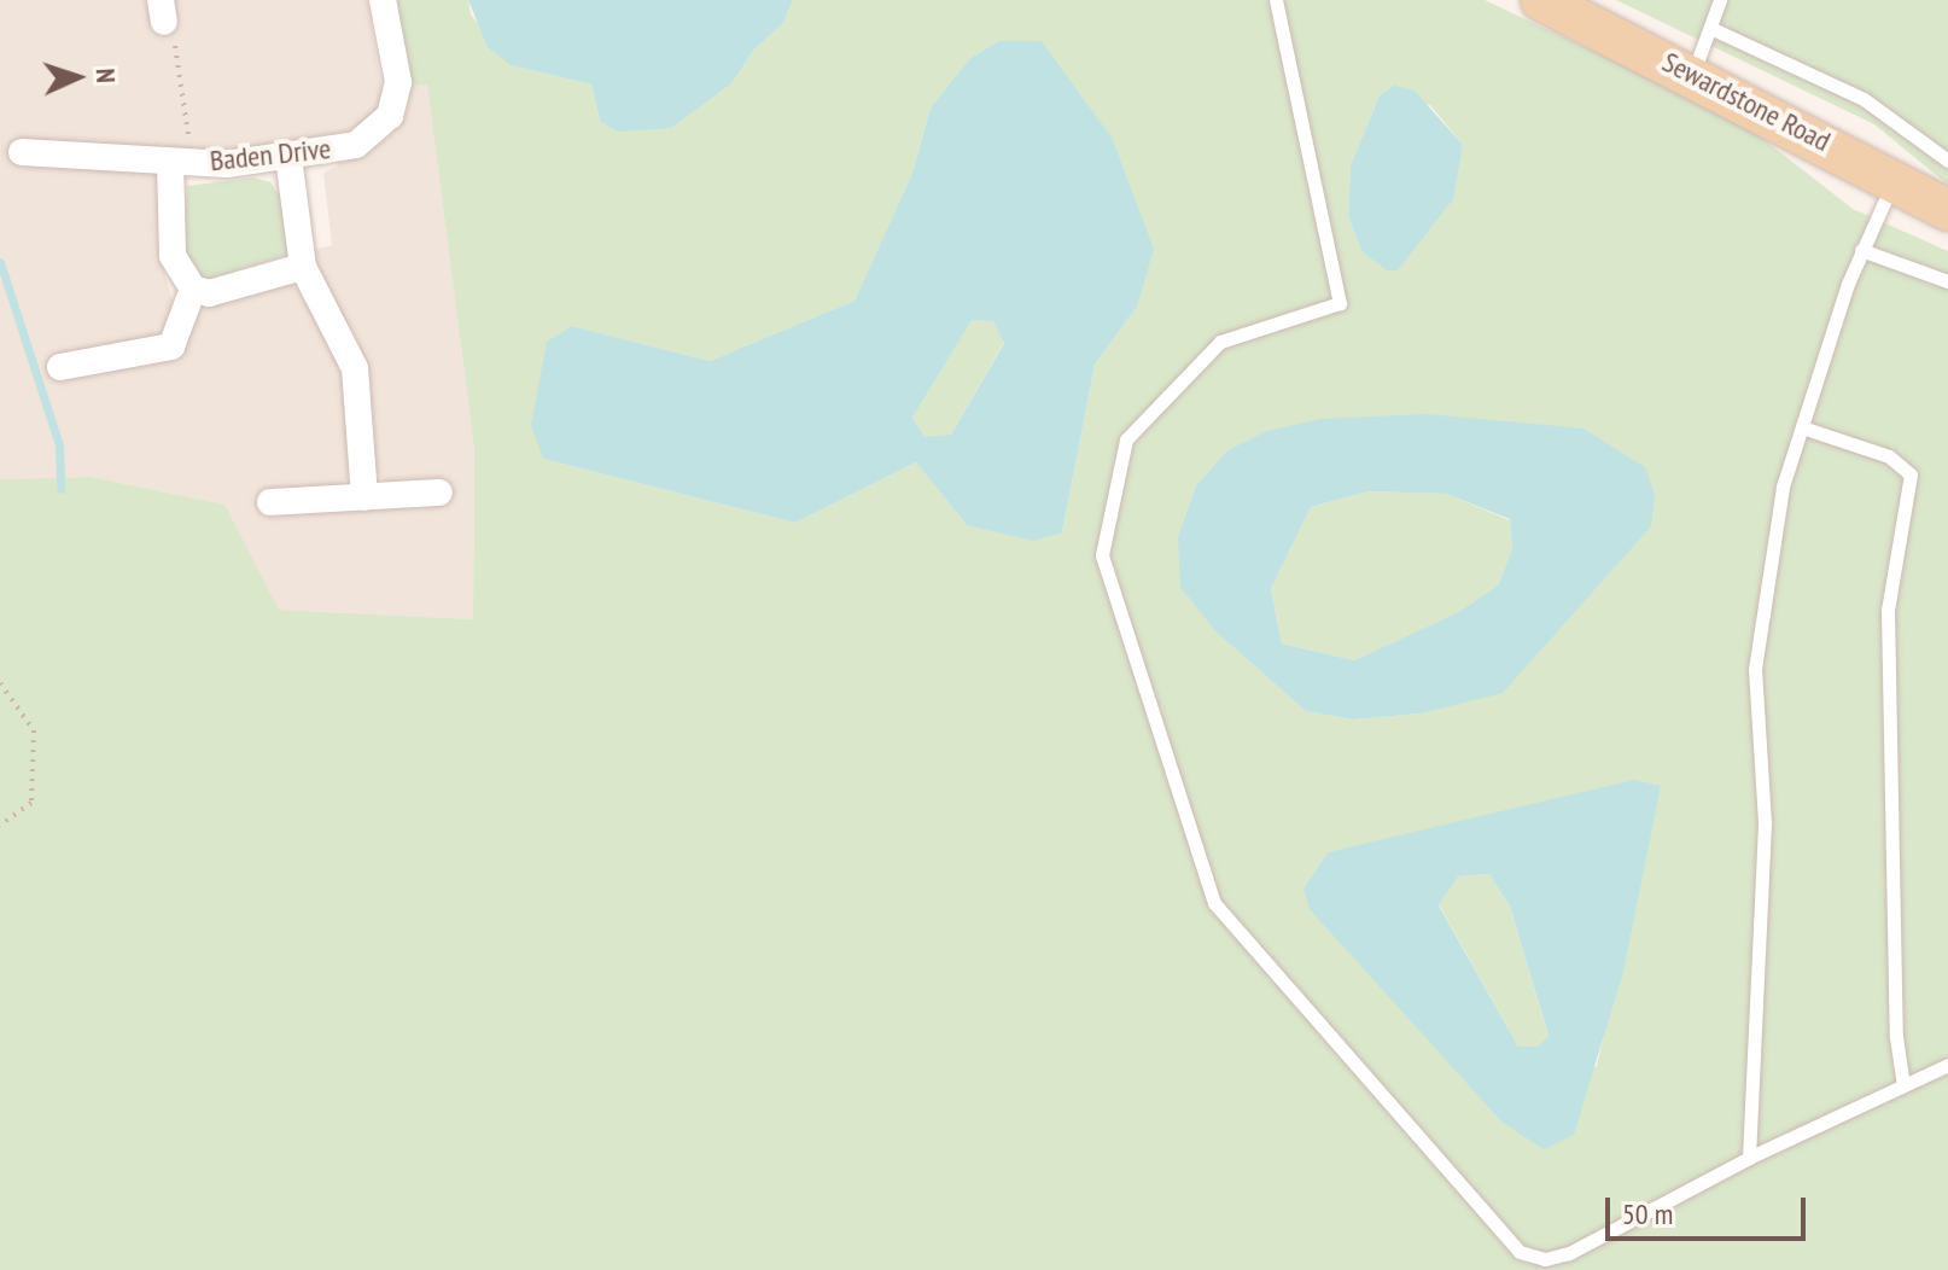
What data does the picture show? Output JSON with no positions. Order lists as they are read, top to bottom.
{
  "streets": {
    "main road": ["Sewardstone Road"],
    "street": ["Baden Drive"]
  },
  "scale_bar": "50 m",
  "north": "right"
}
